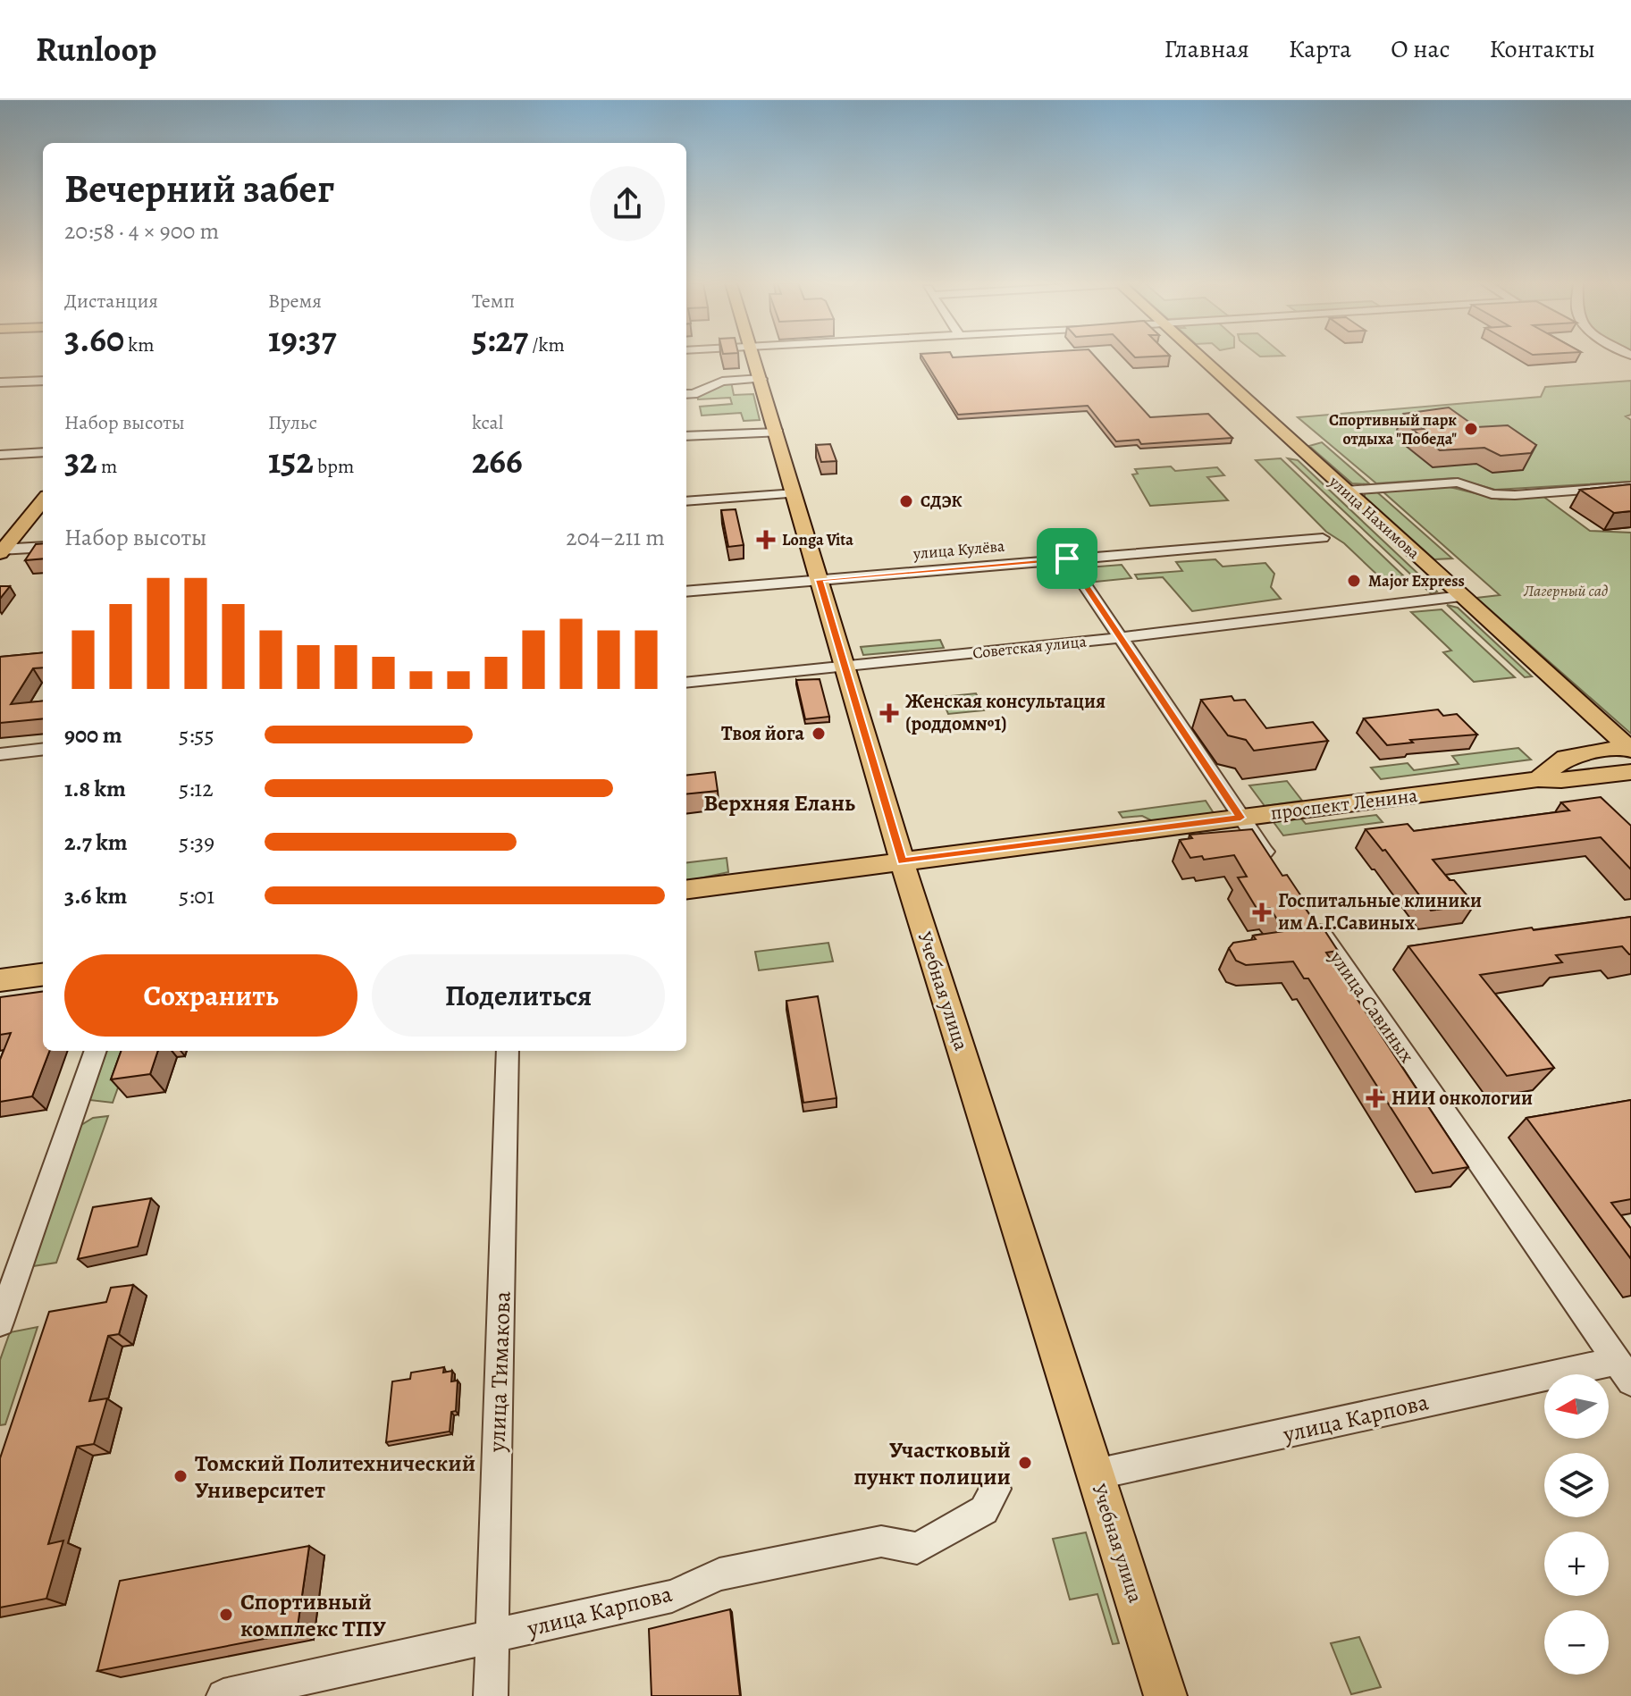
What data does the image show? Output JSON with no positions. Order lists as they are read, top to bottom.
{
  "streets": {
    "main road": ["улица Нахимова", "проспект Ленина", "Учебная улица"],
    "street": [
      "улица Кулёва",
      "Советская улица",
      "улица Савиных",
      "улица Тимакова",
      "улица Карпова"
    ]
  },
  "crossings": [
    ["улица Нахимова", "Советская улица"],
    ["улица Нахимова", "проспект Ленина"],
    ["улица Кулёва", "Учебная улица"],
    ["Советская улица", "Учебная улица"],
    ["проспект Ленина", "Учебная улица"],
    ["Учебная улица", "улица Карпова"],
    ["улица Савиных", "улица Карпова"],
    ["улица Тимакова", "улица Карпова"]
  ],
  "districts": ["Верхняя Елань"],
  "parks": ["Лагерный сад"],
  "places": {
    "other": [
      "Спортивный парк отдыха \"Победа\"",
      "СДЭК",
      "Major Express",
      "Твоя йога",
      "Участковый пункт полиции",
      "Томский Политехнический Университет",
      "Спортивный комплекс ТПУ"
    ],
    "health": [
      "Longa Vita",
      "Женская консультация (роддом№1)",
      "Госпитальные клиники им А.Г.Савиных",
      "НИИ онкологии"
    ]
  },
  "north": "left",
  "page": {
    "header": "Runloop",
    "nav": [
      "Главная",
      "Карта",
      "О нас",
      "Контакты"
    ],
    "heading": ["Вечерний забег", "20:58 · 4 × 900 m"],
    "stats": [
      ["Дистанция", "3.60 km"],
      ["Время", "19:37"],
      ["Темп", "5:27 /km"],
      ["Набор высоты", "32 m"],
      ["Пульс", "152 bpm"],
      ["kcal", "266"]
    ],
    "chart": ["Набор высоты", "204–211 m"],
    "list": [
      {
        "name": "900 m",
        "note": "5:55"
      },
      {
        "name": "1.8 km",
        "note": "5:12"
      },
      {
        "name": "2.7 km",
        "note": "5:39"
      },
      {
        "name": "3.6 km",
        "note": "5:01"
      }
    ],
    "buttons": ["Сохранить", "Поделиться"],
    "map_buttons": ["+", "−"]
  }
}
